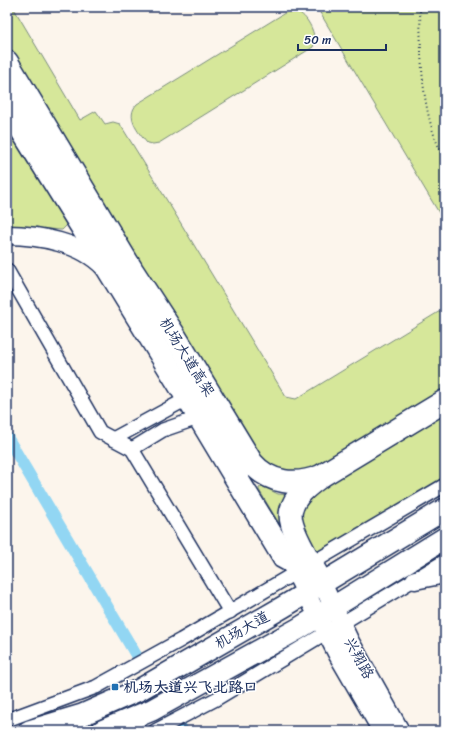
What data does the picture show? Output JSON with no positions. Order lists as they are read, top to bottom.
{
  "streets": {
    "highway": ["机场大道高架"],
    "main road": ["机场大道", "兴翔路"]
  },
  "crossings": [
    ["机场大道", "兴翔路"]
  ],
  "places": {
    "transit": ["机场大道兴飞北路口"]
  },
  "scale_bar": "50 m"
}
